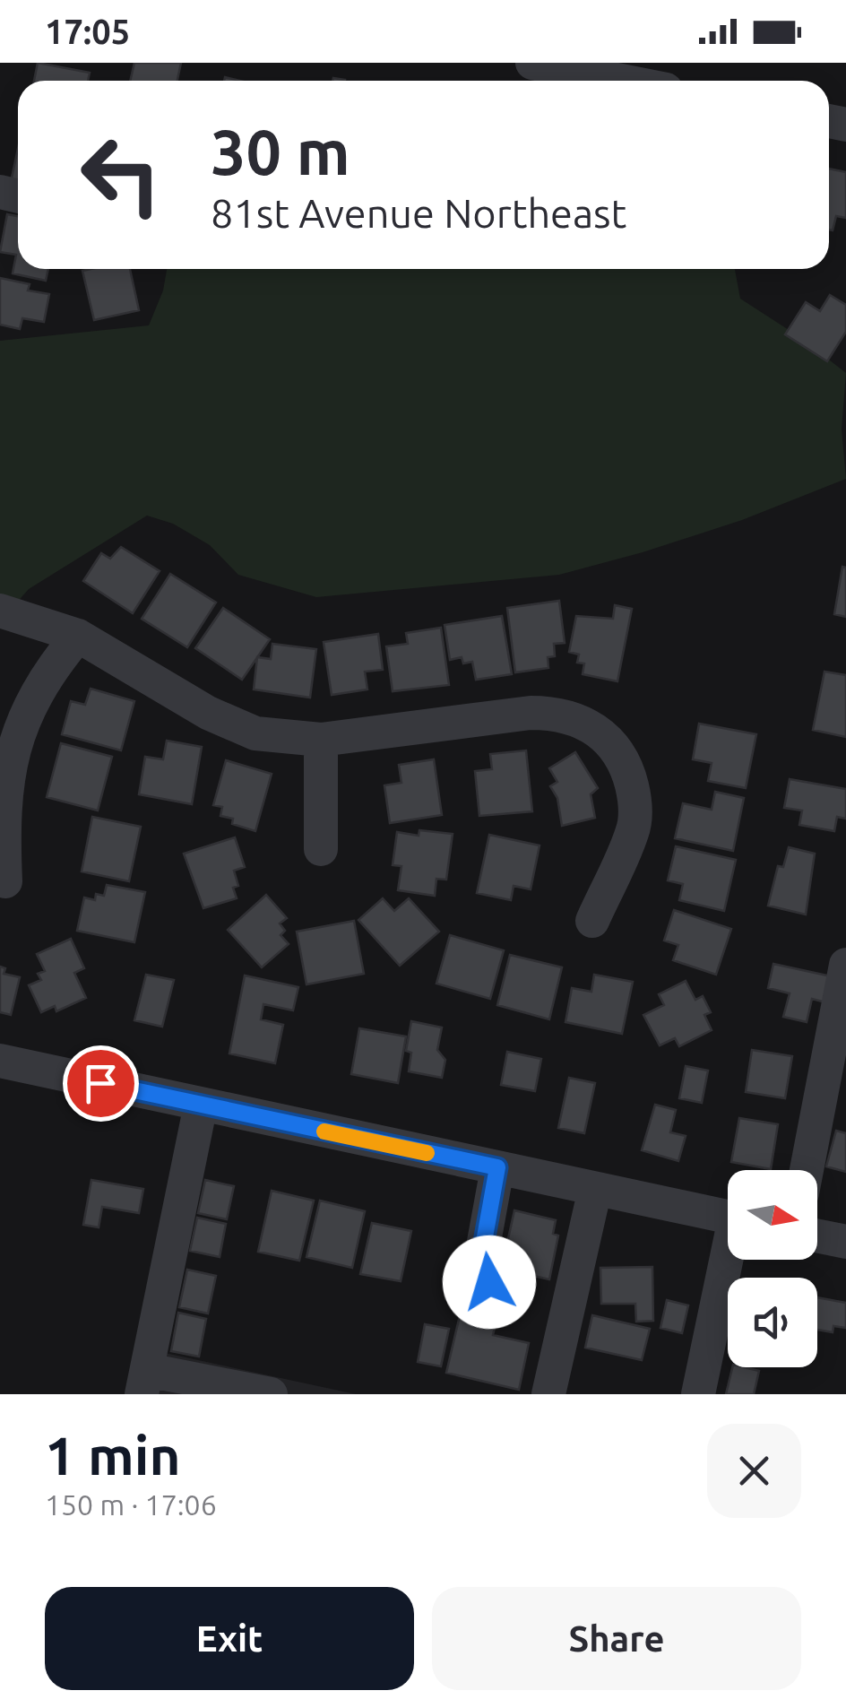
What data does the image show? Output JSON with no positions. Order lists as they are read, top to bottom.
{
  "north": "right",
  "page": {
    "status": "17:05",
    "turn": ["30 m", "81st Avenue Northeast"],
    "heading": ["1 min", "150 m · 17:06"],
    "buttons": ["Exit", "Share"]
  }
}
